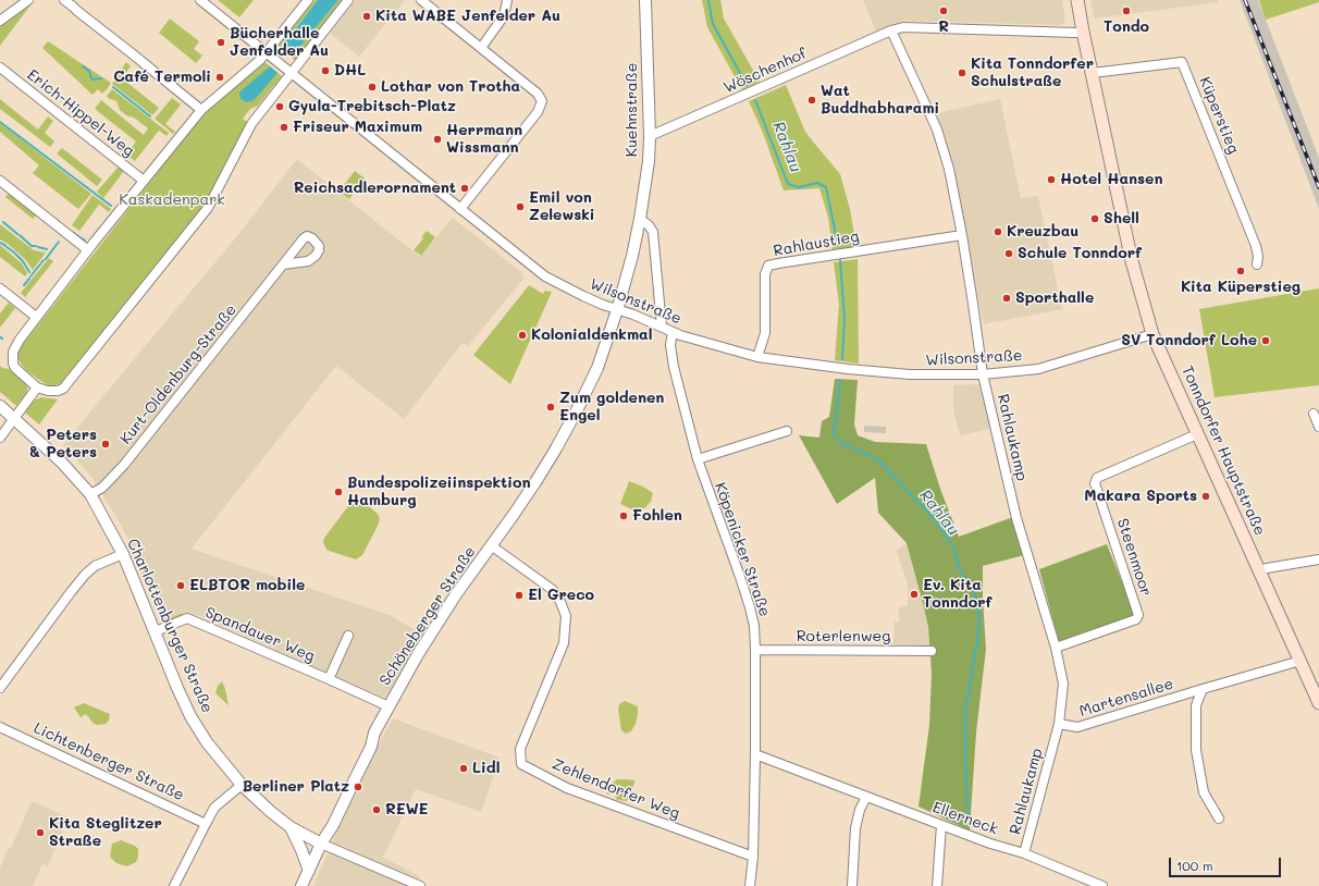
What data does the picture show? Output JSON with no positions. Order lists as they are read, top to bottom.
{
  "streets": {
    "main road": ["Tonndorfer Hauptstraße"],
    "street": [
      "Wöschenhof",
      "Kuehnstraße",
      "Erich-Hippel-Weg",
      "Küperstieg",
      "Rahlaustieg",
      "Wilsonstraße",
      "Kurt-Oldenburg-Straße",
      "Rahlaukamp",
      "Köpenicker Straße",
      "Steenmoor",
      "Schöneberger Straße",
      "Charlottenburger Straße",
      "Spandauer Weg",
      "Roterlenweg",
      "Martensallee",
      "Lichtenberger Straße",
      "Zehlendorfer Weg",
      "Ellerneck"
    ]
  },
  "crossings": [
    ["Wöschenhof", "Kuehnstraße"],
    ["Wöschenhof", "Rahlaukamp"],
    ["Wöschenhof", "Tonndorfer Hauptstraße"],
    ["Kuehnstraße", "Wilsonstraße"],
    ["Kuehnstraße", "Schöneberger Straße"],
    ["Küperstieg", "Tonndorfer Hauptstraße"],
    ["Rahlaustieg", "Wilsonstraße"],
    ["Rahlaustieg", "Rahlaukamp"],
    ["Wilsonstraße", "Rahlaukamp"],
    ["Wilsonstraße", "Tonndorfer Hauptstraße"],
    ["Wilsonstraße", "Köpenicker Straße"],
    ["Wilsonstraße", "Schöneberger Straße"],
    ["Kurt-Oldenburg-Straße", "Charlottenburger Straße"],
    ["Rahlaukamp", "Steenmoor"],
    ["Rahlaukamp", "Martensallee"],
    ["Rahlaukamp", "Ellerneck"],
    ["Tonndorfer Hauptstraße", "Steenmoor"],
    ["Tonndorfer Hauptstraße", "Martensallee"],
    ["Köpenicker Straße", "Roterlenweg"],
    ["Köpenicker Straße", "Zehlendorfer Weg"],
    ["Köpenicker Straße", "Ellerneck"],
    ["Schöneberger Straße", "Charlottenburger Straße"],
    ["Schöneberger Straße", "Spandauer Weg"],
    ["Schöneberger Straße", "Zehlendorfer Weg"],
    ["Charlottenburger Straße", "Spandauer Weg"]
  ],
  "water": ["Rahlau"],
  "parks": ["Kaskadenpark"],
  "places": [
    "R",
    "Tondo",
    "Kita WABE Jenfelder Au",
    "Bücherhalle Jenfelder Au",
    "DHL",
    "Kita Tonndorfer Schulstraße",
    "Café Termoli",
    "Lothar von Trotha",
    "Wat Buddhabharami",
    "Gyula-Trebitsch-Platz",
    "Friseur Maximum",
    "Herrmann Wissmann",
    "Hotel Hansen",
    "Reichsadlerornament",
    "Emil von Zelewski",
    "Shell",
    "Kreuzbau",
    "Schule Tonndorf",
    "Kita Küperstieg",
    "Sporthalle",
    "Kolonialdenkmal",
    "SV Tonndorf Lohe",
    "Zum goldenen Engel",
    "Peters & Peters",
    "Bundespolizeiinspektion Hamburg",
    "Makara Sports",
    "Fohlen",
    "ELBTOR mobile",
    "Ev. Kita Tonndorf",
    "El Greco",
    "Lidl",
    "Berliner Platz",
    "REWE",
    "Kita Steglitzer Straße"
  ],
  "scale_bar": "100 m"
}
